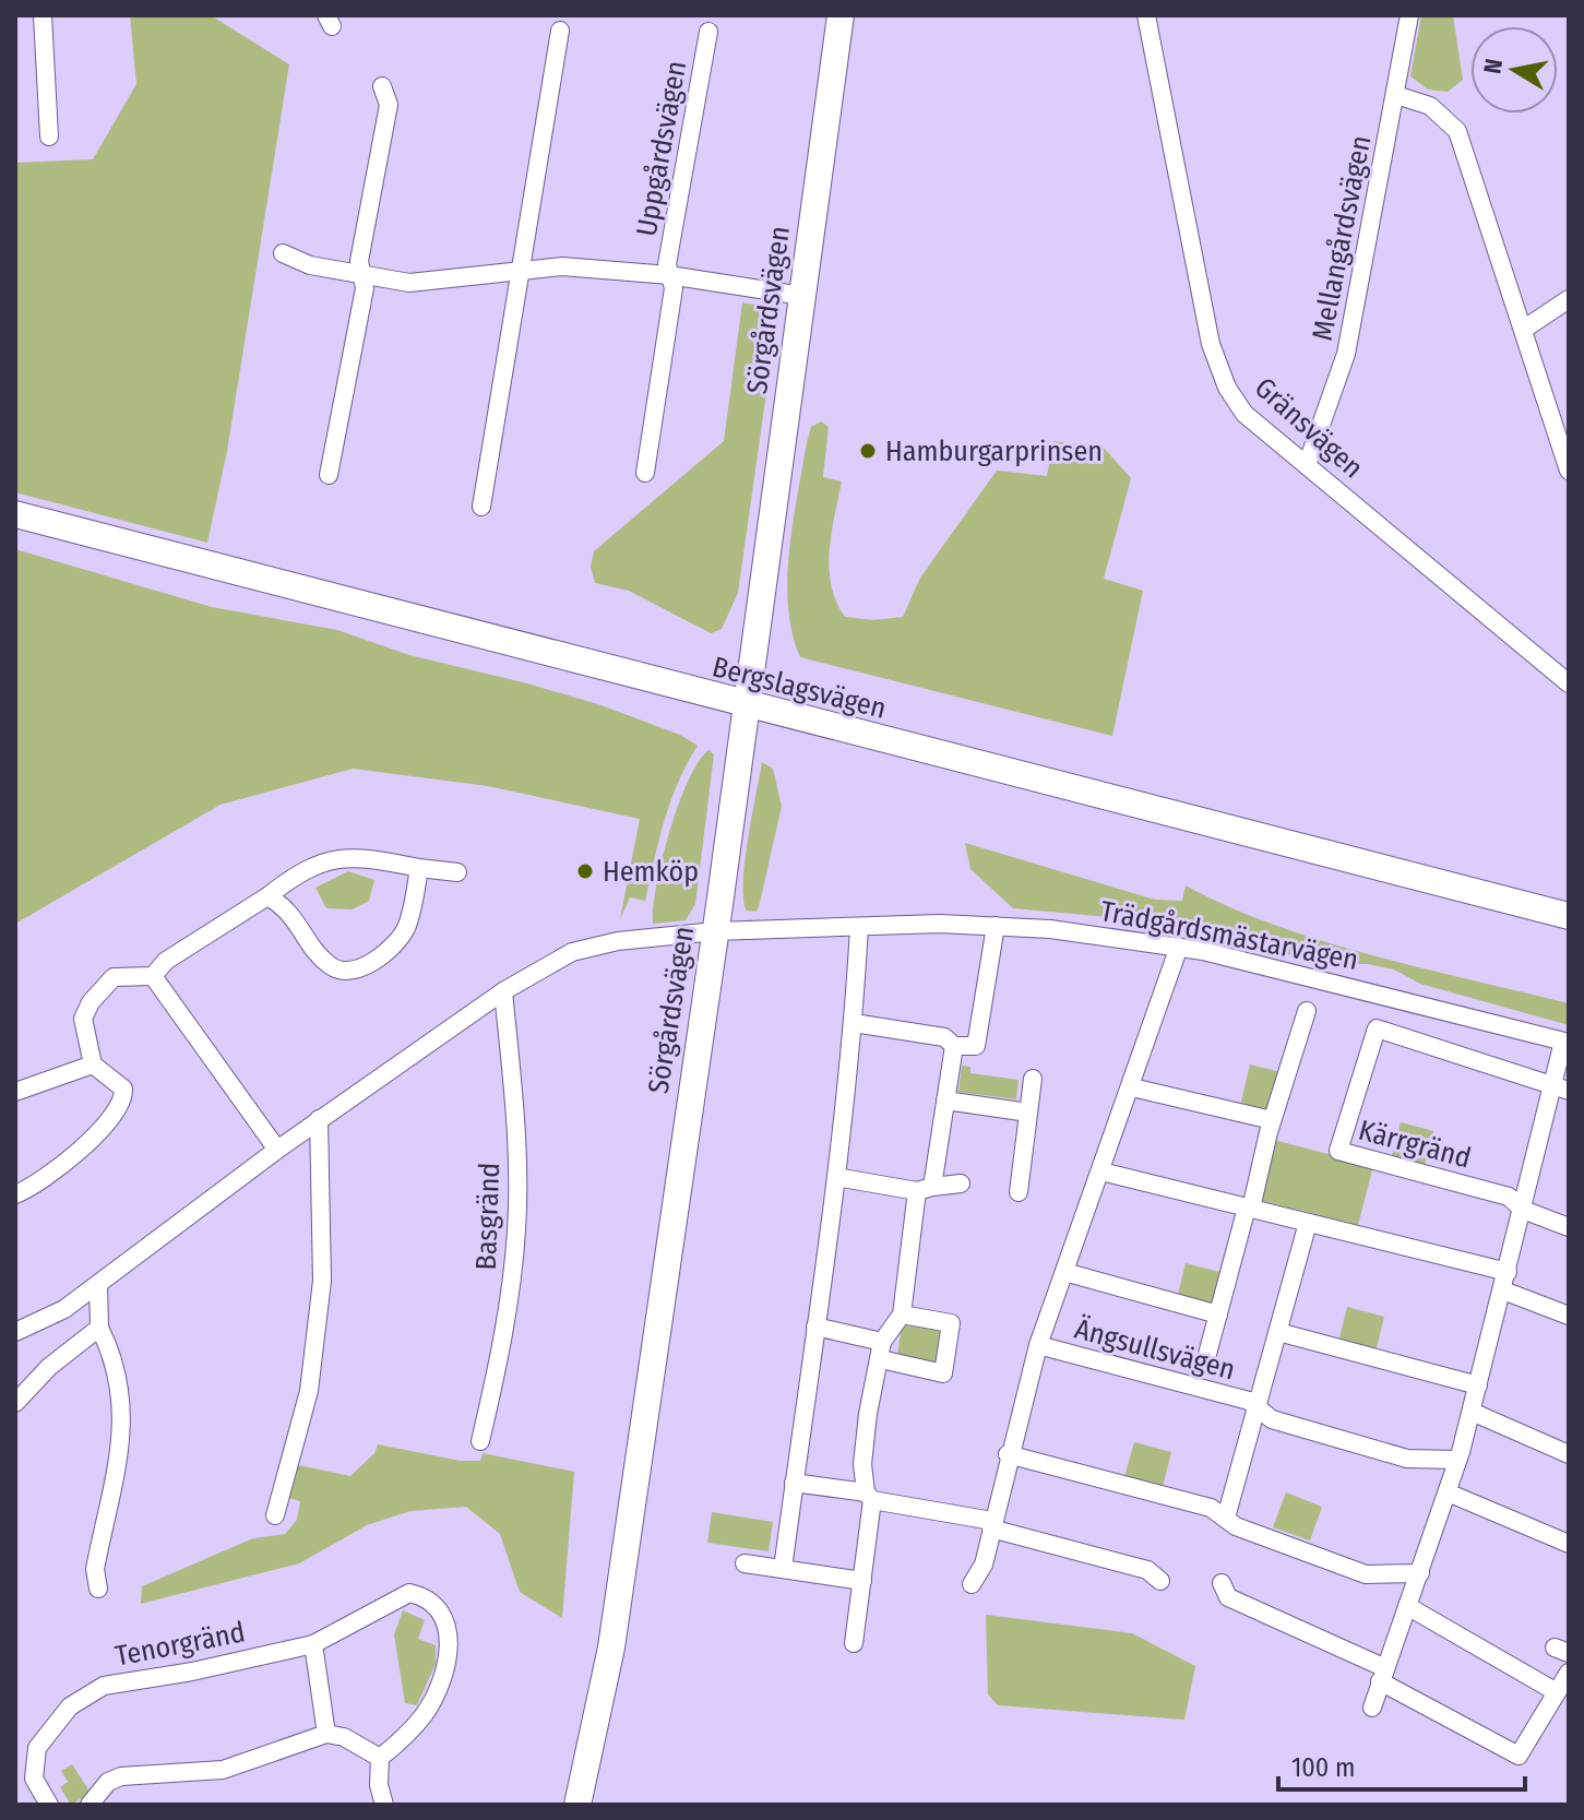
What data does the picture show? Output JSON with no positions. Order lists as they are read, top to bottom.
{
  "streets": {
    "street": [
      "Uppgårdsvägen",
      "Mellangårdsvägen",
      "Sörgårdsvägen",
      "Gränsvägen",
      "Bergslagsvägen",
      "Trädgårdsmästarvägen",
      "Kärrgränd",
      "Basgränd",
      "Ängsullsvägen",
      "Tenorgränd"
    ]
  },
  "crossings": [
    ["Uppgårdsvägen", "Sörgårdsvägen"],
    ["Mellangårdsvägen", "Gränsvägen"],
    ["Sörgårdsvägen", "Bergslagsvägen"],
    ["Sörgårdsvägen", "Trädgårdsmästarvägen"],
    ["Trädgårdsmästarvägen", "Ängsullsvägen"]
  ],
  "places": ["Hamburgarprinsen", "Hemköp"],
  "scale_bar": "100 m",
  "north": "left"
}
